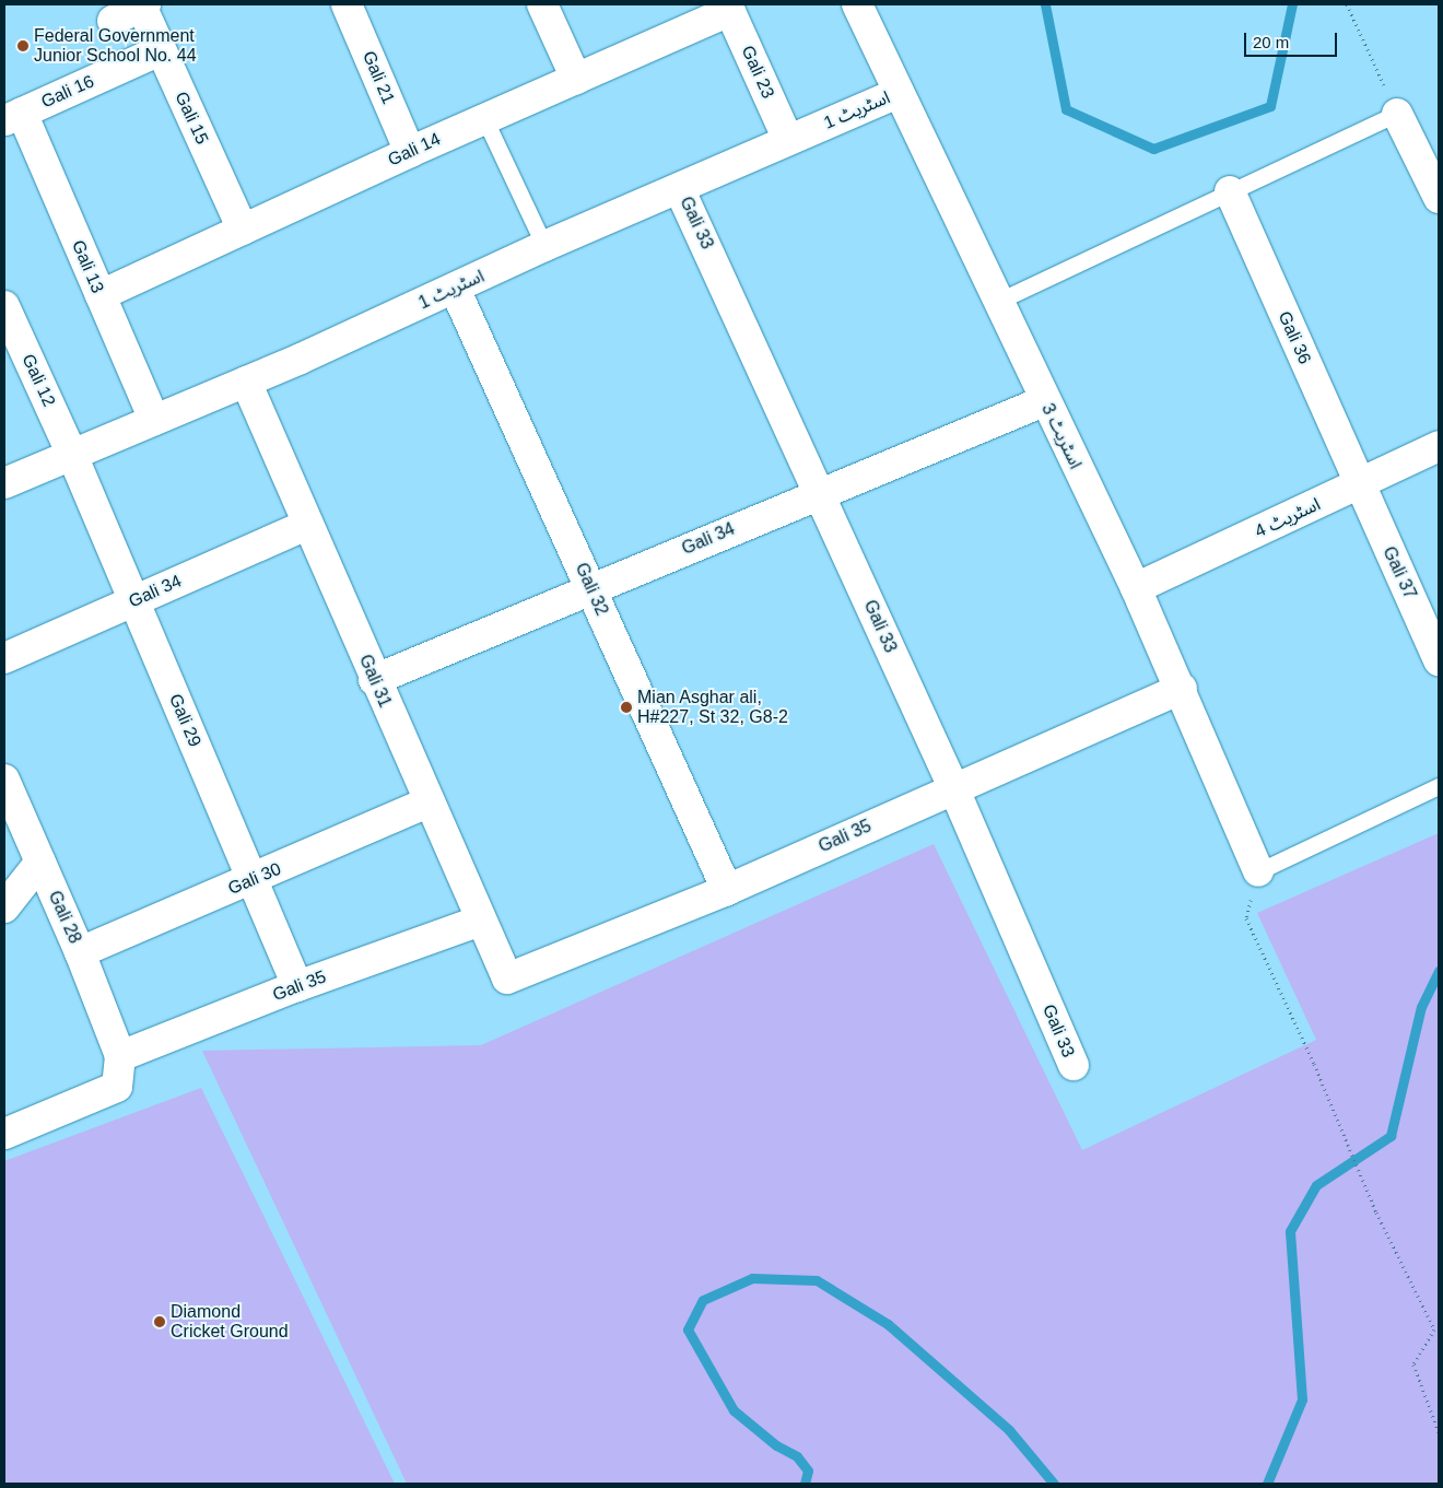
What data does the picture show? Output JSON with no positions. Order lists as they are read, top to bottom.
{
  "streets": {
    "street": [
      "Gali 23",
      "Gali 21",
      "Gali 16",
      "اسٹریٹ 1",
      "Gali 15",
      "Gali 14",
      "Gali 33",
      "Gali 13",
      "Gali 36",
      "Gali 12",
      "اسٹریٹ 3",
      "اسٹریٹ 4",
      "Gali 34",
      "Gali 37",
      "Gali 32",
      "Gali 31",
      "Gali 29",
      "Gali 35",
      "Gali 30",
      "Gali 28"
    ]
  },
  "crossings": [
    ["Gali 23", "اسٹریٹ 1"],
    ["Gali 23", "Gali 14"],
    ["Gali 21", "Gali 14"],
    ["Gali 16", "Gali 15"],
    ["Gali 16", "Gali 13"],
    ["اسٹریٹ 1", "Gali 33"],
    ["اسٹریٹ 1", "Gali 13"],
    ["اسٹریٹ 1", "Gali 12"],
    ["اسٹریٹ 1", "اسٹریٹ 3"],
    ["اسٹریٹ 1", "Gali 32"],
    ["اسٹریٹ 1", "Gali 31"],
    ["اسٹریٹ 1", "Gali 29"],
    ["Gali 15", "Gali 14"],
    ["Gali 14", "Gali 13"],
    ["Gali 33", "Gali 34"],
    ["Gali 33", "Gali 35"],
    ["Gali 36", "اسٹریٹ 4"],
    ["Gali 36", "Gali 37"],
    ["Gali 12", "Gali 29"],
    ["اسٹریٹ 3", "اسٹریٹ 4"],
    ["اسٹریٹ 3", "Gali 34"],
    ["اسٹریٹ 3", "Gali 35"],
    ["اسٹریٹ 4", "Gali 37"],
    ["Gali 34", "Gali 32"],
    ["Gali 34", "Gali 31"],
    ["Gali 34", "Gali 29"],
    ["Gali 32", "Gali 35"],
    ["Gali 31", "Gali 35"],
    ["Gali 31", "Gali 30"],
    ["Gali 29", "Gali 35"],
    ["Gali 29", "Gali 30"],
    ["Gali 35", "Gali 28"],
    ["Gali 30", "Gali 28"]
  ],
  "places": ["Federal Government Junior School No. 44", "Mian Asghar ali, H#227, St 32, G8-2", "Diamond Cricket Ground"],
  "scale_bar": "20 m"
}
